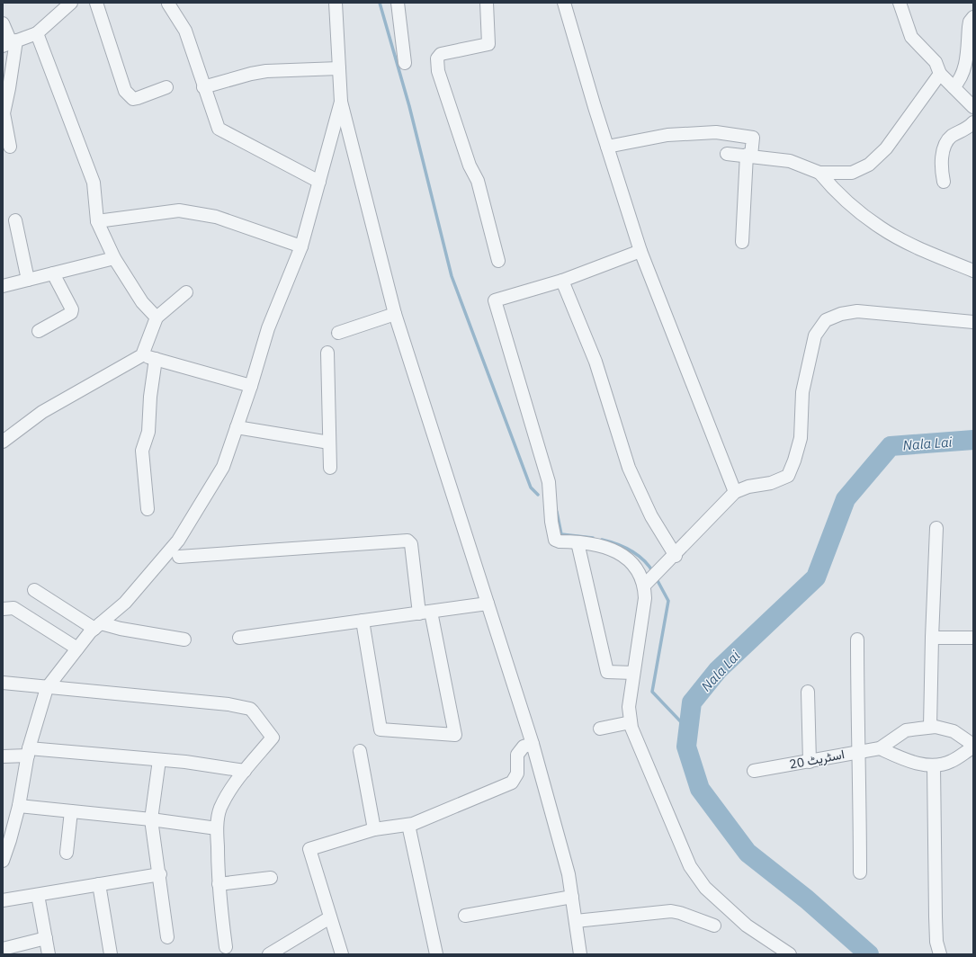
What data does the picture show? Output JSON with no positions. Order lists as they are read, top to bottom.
{
  "streets": {
    "street": ["اسٹریٹ 20"]
  },
  "water": ["Nala Lai"]
}
